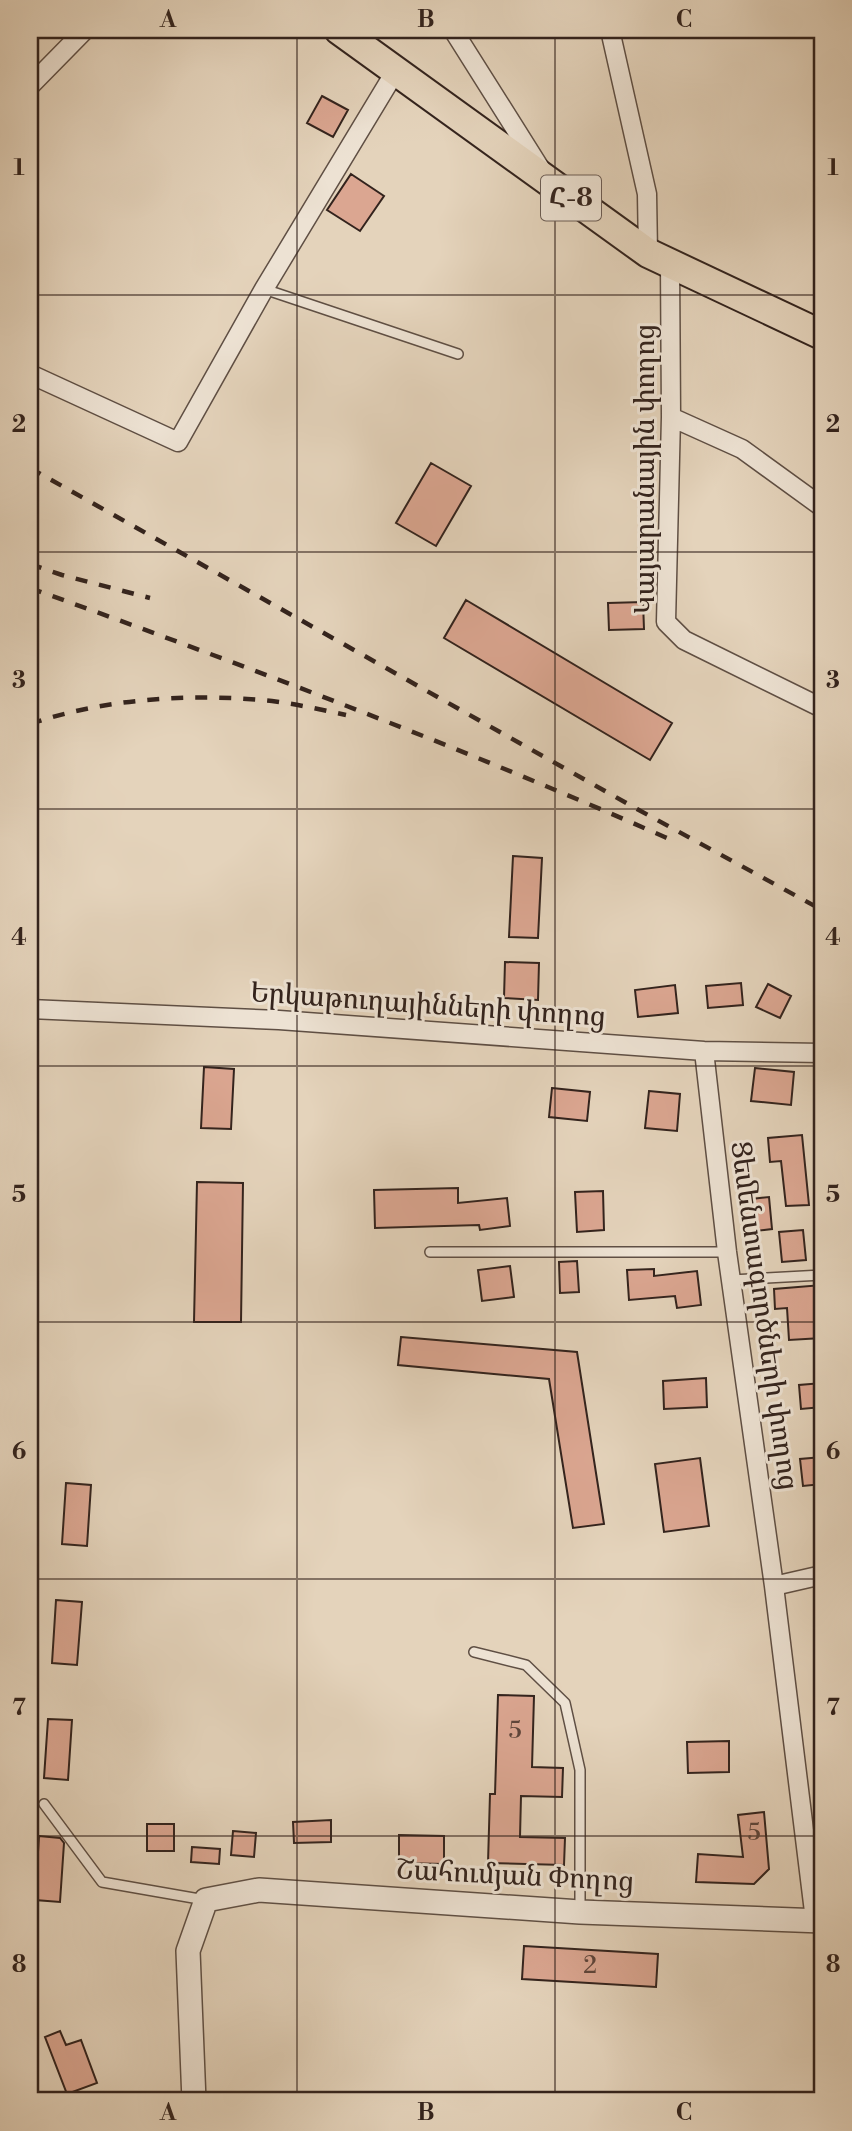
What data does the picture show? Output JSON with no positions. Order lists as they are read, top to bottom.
{
  "streets": {
    "main road": ["Հ-8"],
    "street": [
      "Կայարանային փողոց",
      "Երկաթուղայինների փողոց",
      "Ցեմենտագործների փողոց",
      "Շահումյան Փողոց"
    ]
  },
  "crossings": [
    ["Հ-8", "Կայարանային փողոց"],
    ["Երկաթուղայինների փողոց", "Ցեմենտագործների փողոց"],
    ["Ցեմենտագործների փողոց", "Շահումյան Փողոց"]
  ],
  "house_numbers": ["5", "5", "2"],
  "grid": {
    "columns": ["A", "B", "C"],
    "rows": [
      "1",
      "2",
      "3",
      "4",
      "5",
      "6",
      "7",
      "8"
    ]
  }
}
